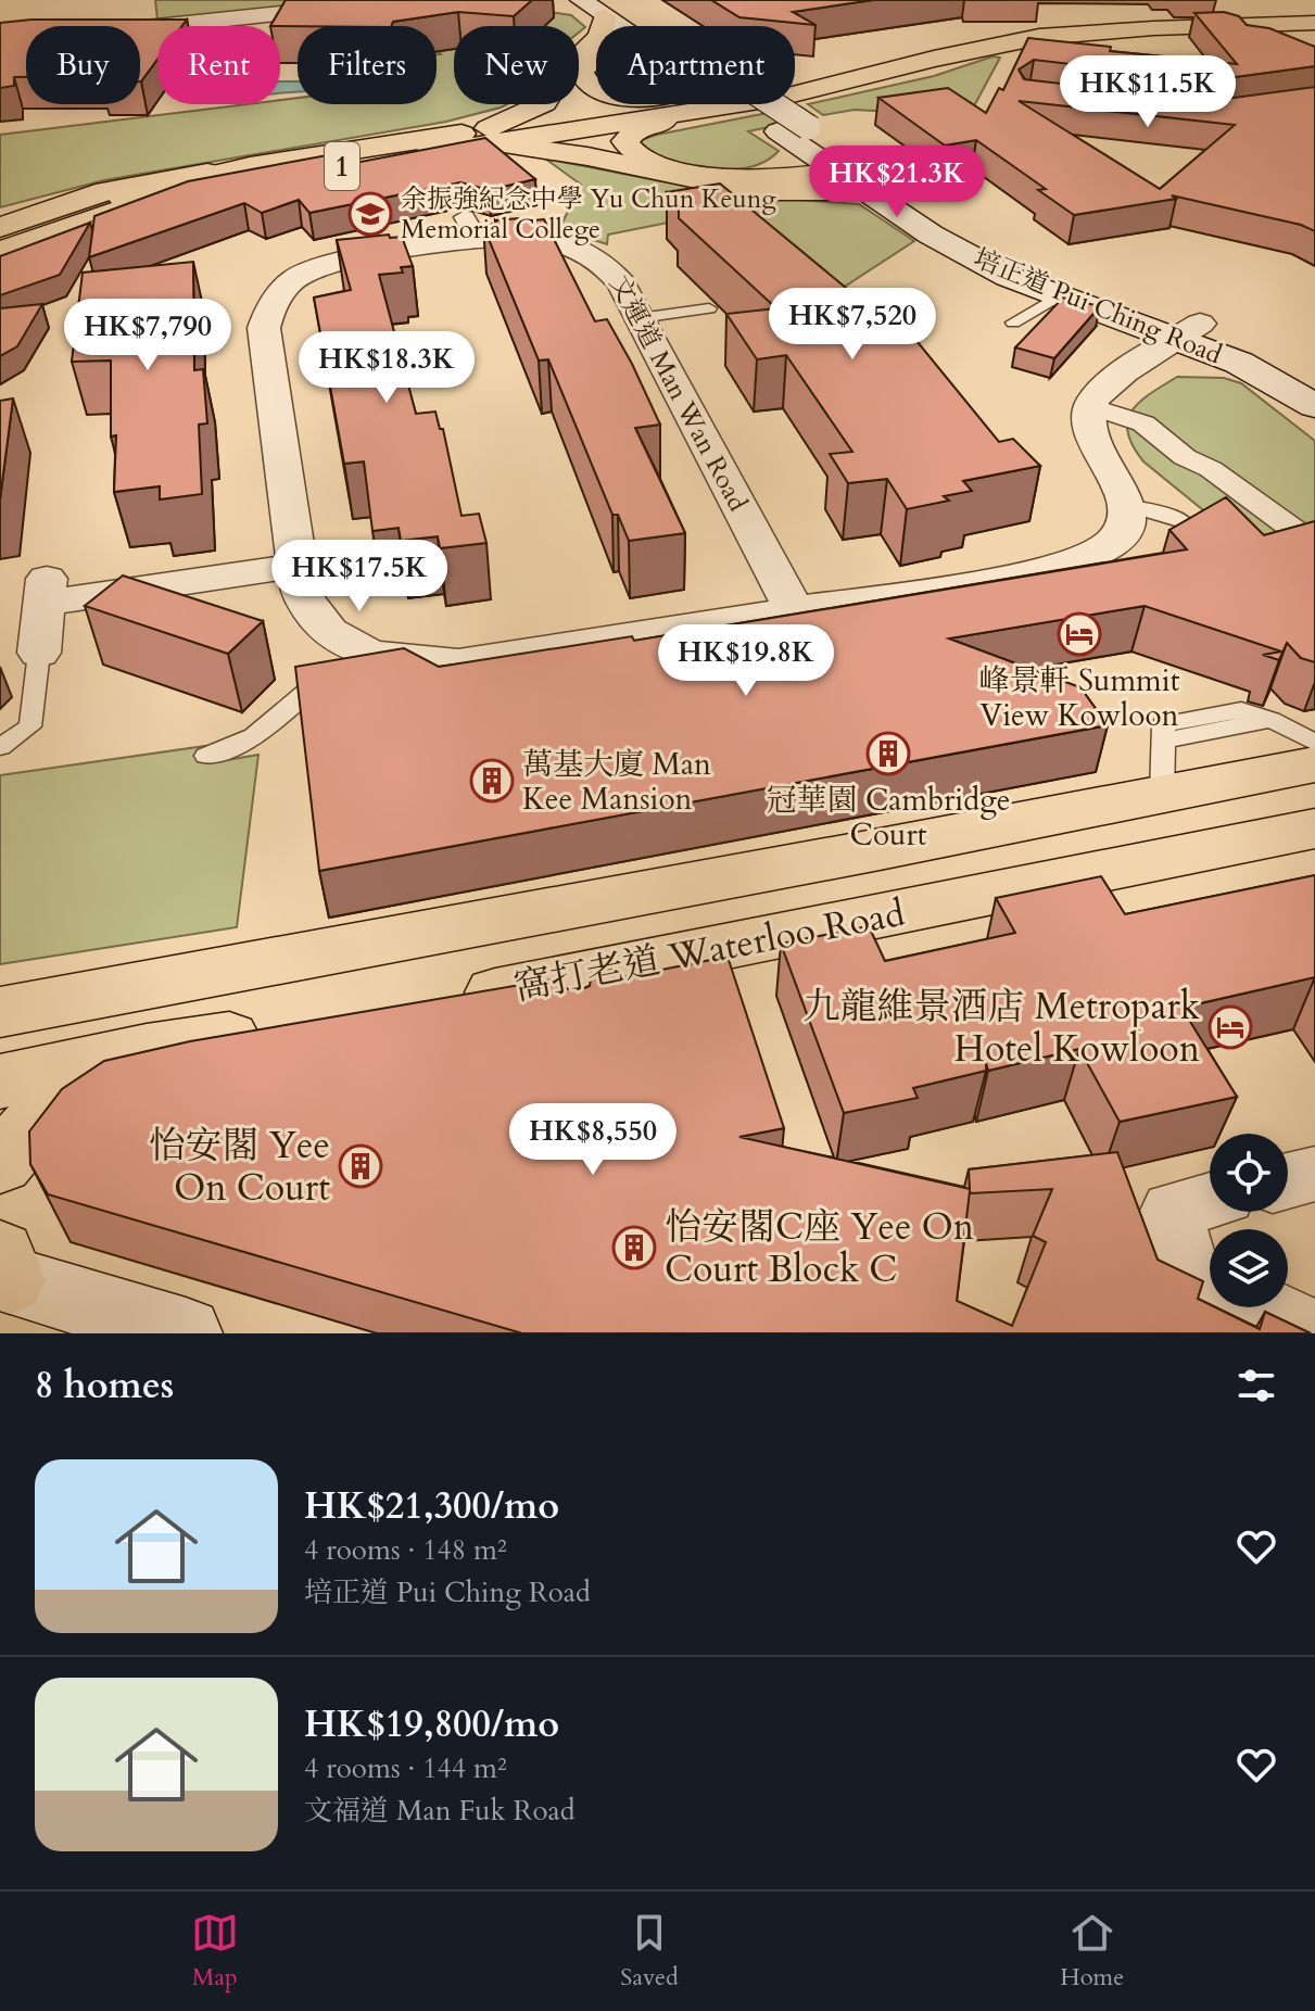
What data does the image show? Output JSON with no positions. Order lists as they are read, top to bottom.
{
  "streets": {
    "main road": ["1", "培正道 Pui Ching Road", "窩打老道 Waterloo Road"],
    "street": ["文運道 Man Wan Road"]
  },
  "places": {
    "school or university": ["余振強紀念中學 Yu Chun Keung Memorial College"],
    "hotel": ["峰景軒 Summit View Kowloon", "九龍維景酒店 Metropark Hotel Kowloon"],
    "building": [
      "冠華園 Cambridge Court",
      "萬基大廈 Man Kee Mansion",
      "怡安閣 Yee On Court",
      "怡安閣C座 Yee On Court Block C"
    ]
  },
  "page": {
    "chip": [
      "Buy",
      "Rent",
      "Filters",
      "New",
      "Apartment"
    ],
    "price": [
      "HK$11.5K",
      "HK$21.3K",
      "HK$7,520",
      "HK$7,790",
      "HK$18.3K",
      "HK$17.5K",
      "HK$19.8K",
      "HK$8,550"
    ],
    "heading": "8 homes",
    "list": [
      {
        "name": "HK$21,300/mo",
        "note": "4 rooms · 148 m² · 培正道 Pui Ching Road"
      },
      {
        "name": "HK$19,800/mo",
        "note": "4 rooms · 144 m² · 文福道 Man Fuk Road"
      }
    ],
    "tabs": ["Map", "Saved", "Home"]
  }
}
